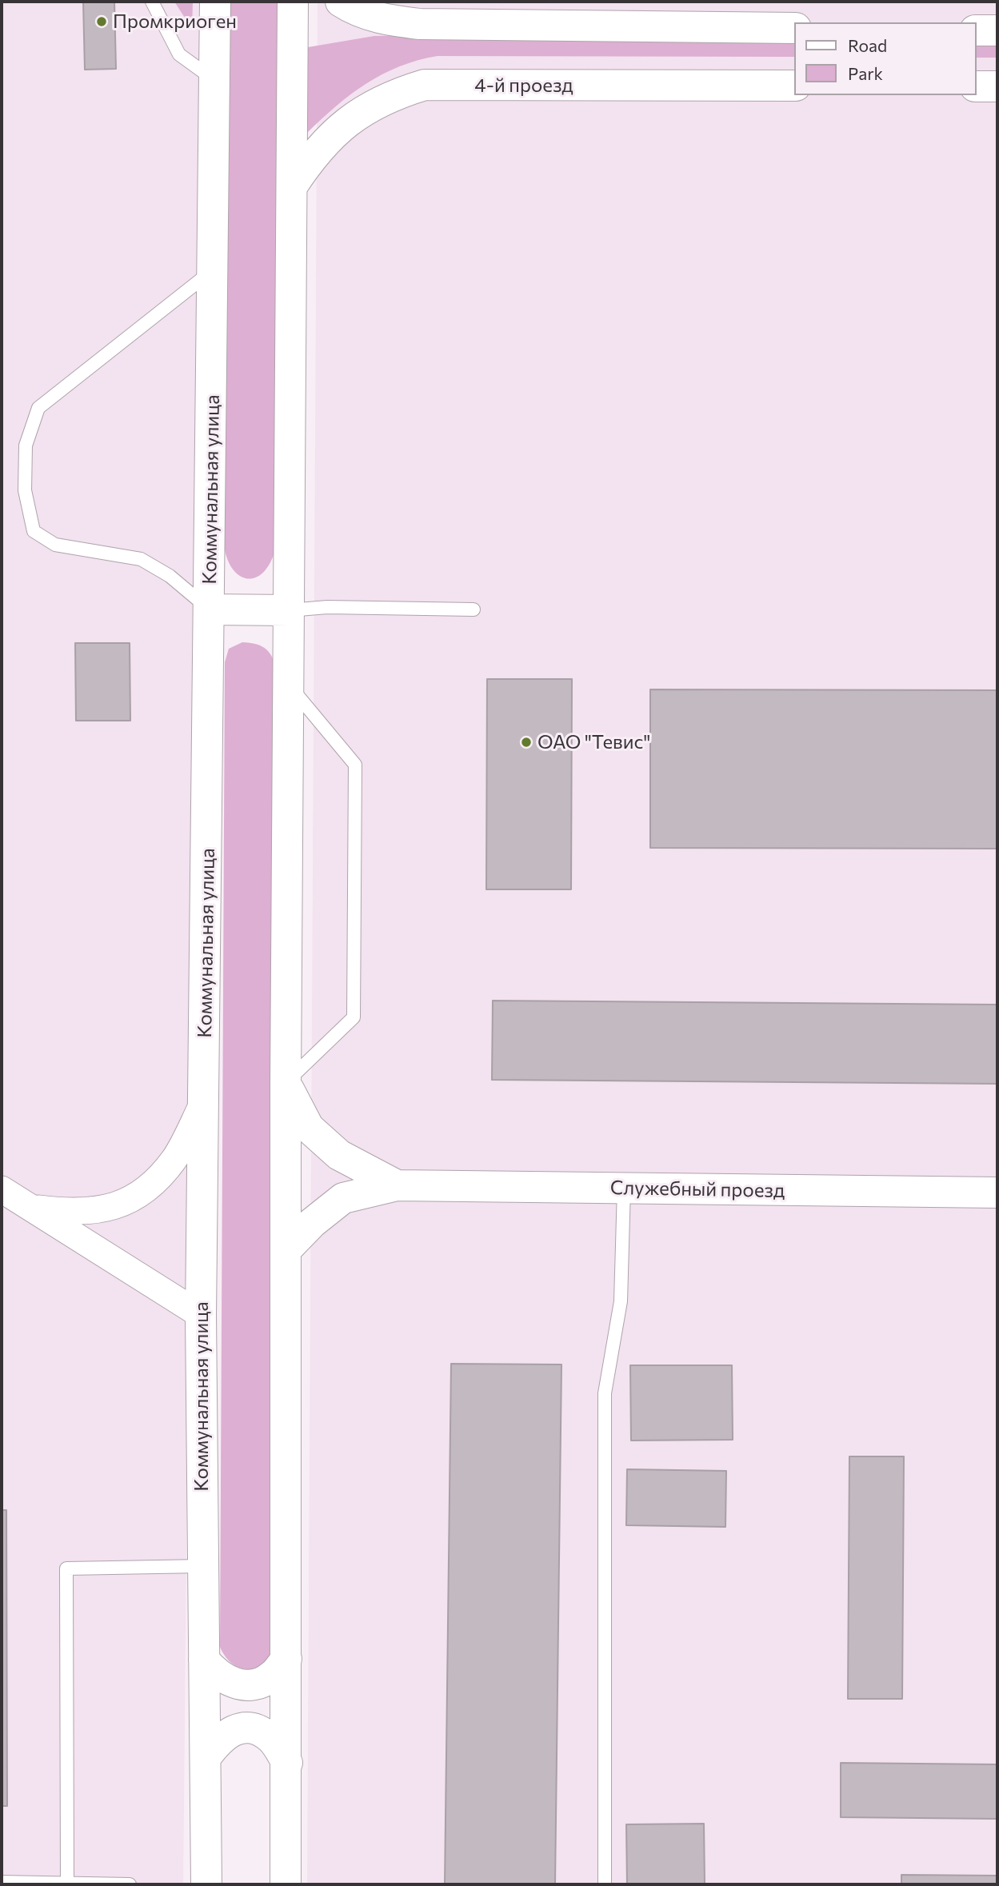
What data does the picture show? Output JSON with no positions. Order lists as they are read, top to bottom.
{
  "streets": {
    "main road": ["4-й проезд", "Коммунальная улица", "Служебный проезд"]
  },
  "places": ["Промкриоген", "ОАО \"Тевис\""],
  "legend": ["Road", "Park"]
}
